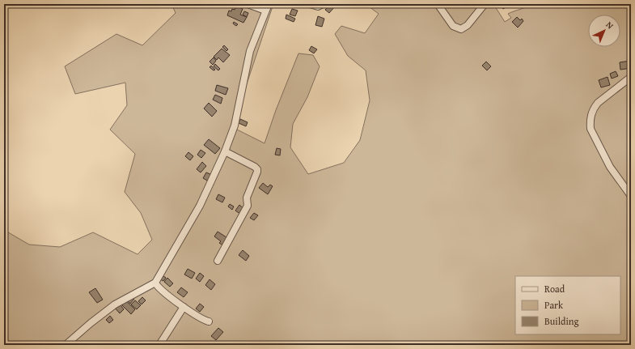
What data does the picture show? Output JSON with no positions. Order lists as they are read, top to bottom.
{
  "legend": ["Road", "Park", "Building"],
  "north": "top right"
}
